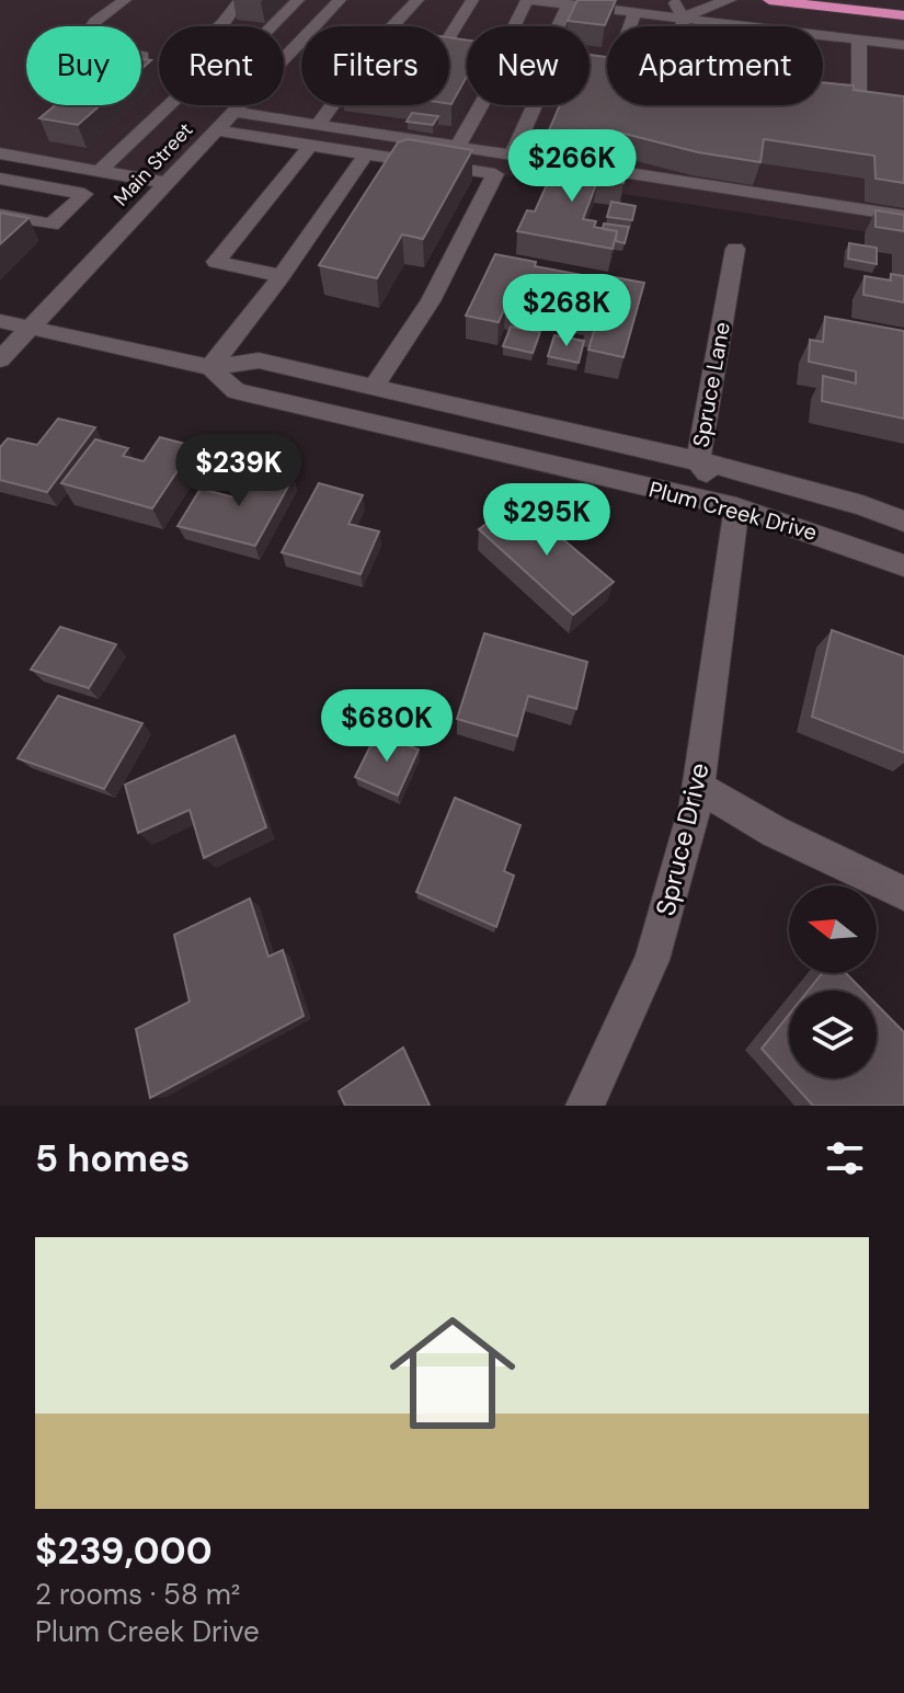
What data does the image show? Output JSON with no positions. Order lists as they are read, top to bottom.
{
  "streets": {
    "street": [
      "Main Street",
      "Spruce Lane",
      "Plum Creek Drive",
      "Spruce Drive"
    ]
  },
  "crossings": [
    ["Main Street", "Plum Creek Drive"],
    ["Spruce Lane", "Plum Creek Drive"],
    ["Spruce Lane", "Spruce Drive"],
    ["Plum Creek Drive", "Spruce Drive"]
  ],
  "north": "left",
  "page": {
    "chip": [
      "Buy",
      "Rent",
      "Filters",
      "New",
      "Apartment"
    ],
    "price": [
      "$266K",
      "$268K",
      "$239K",
      "$295K",
      "$680K"
    ],
    "heading": "5 homes",
    "list": [
      {
        "name": "$239,000",
        "note": "2 rooms · 58 m² · Plum Creek Drive"
      }
    ]
  }
}
